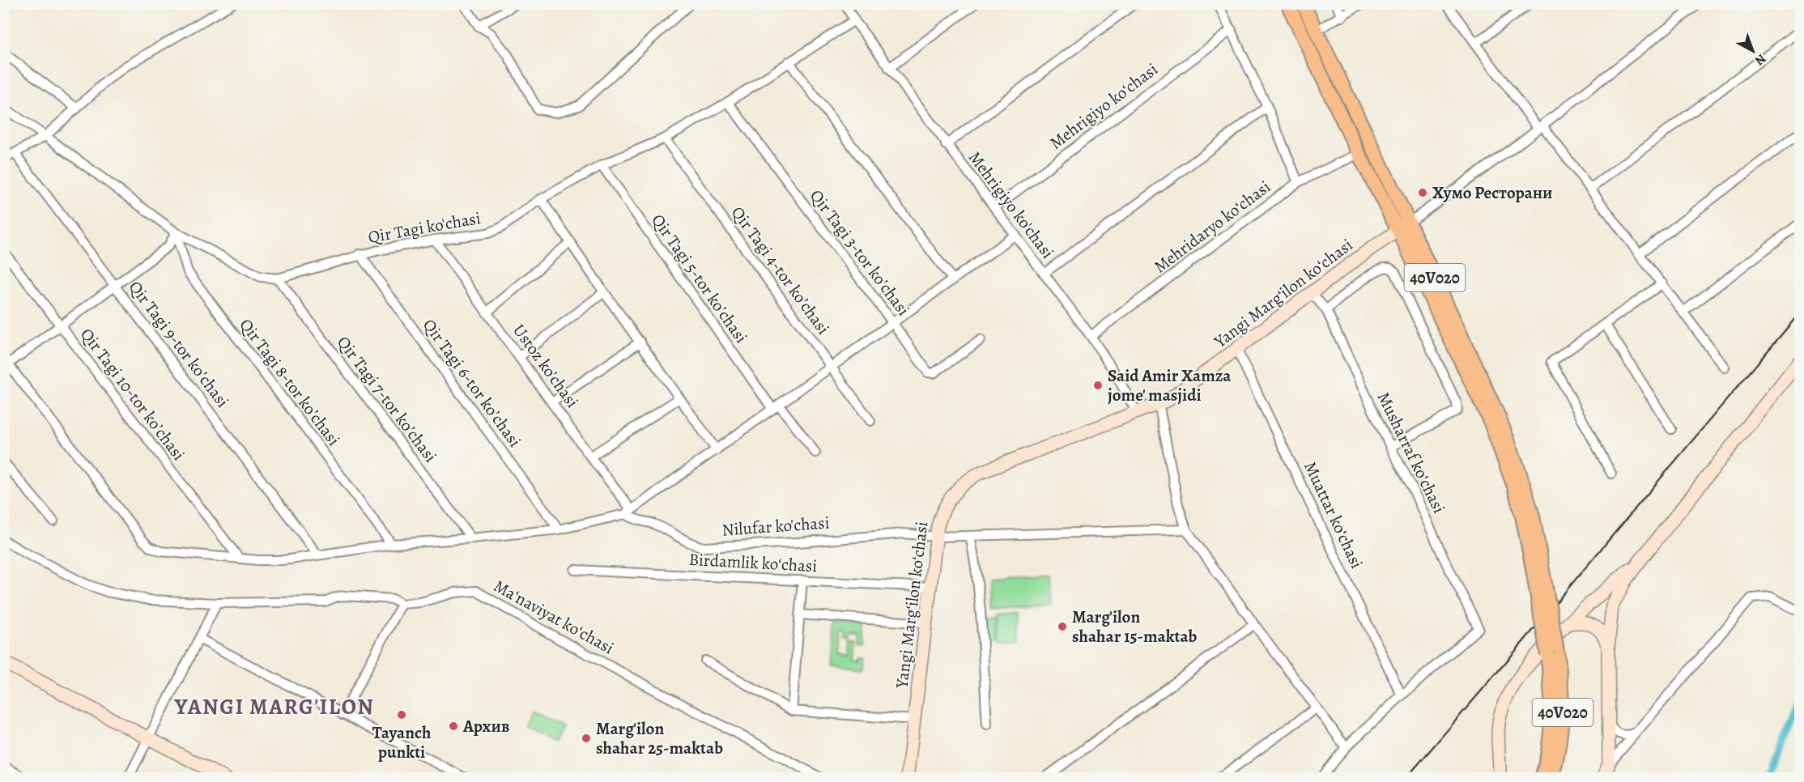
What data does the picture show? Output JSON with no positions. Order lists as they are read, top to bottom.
{
  "streets": {
    "main road": ["40V020", "Yangi Margʻilon koʻchasi"],
    "street": [
      "Mehrigiyo koʻchasi",
      "Mehrigiyo ko'chasi",
      "Mehridaryo koʻchasi",
      "Qir Tagi ko'chasi",
      "Qir Tagi 3-tor koʼchasi",
      "Qir Tagi 4-tor koʼchasi",
      "Qir Tagi 5-tor koʼchasi",
      "Qir Tagi 9-tor koʼchasi",
      "Ustoz ko'chasi",
      "Qir Tagi 8-tor koʼchasi",
      "Qir Tagi 6-tor koʼchasi",
      "Qir Tagi 10-tor koʼchasi",
      "Qir Tagi 7-tor koʼchasi",
      "Musharraf koʻchasi",
      "Muattar koʻchasi",
      "Nilufar ko'chasi",
      "Birdamlik koʻchasi",
      "Maʻnaviyat koʻchasi"
    ]
  },
  "crossings": [
    ["Mehrigiyo koʻchasi", "Mehrigiyo ko'chasi"],
    ["Mehrigiyo ko'chasi", "Mehridaryo koʻchasi"],
    ["Mehrigiyo ko'chasi", "Qir Tagi ko'chasi"],
    ["Mehrigiyo ko'chasi", "Yangi Margʻilon koʻchasi"],
    ["Mehridaryo koʻchasi", "40V020"],
    ["Qir Tagi ko'chasi", "Qir Tagi 3-tor koʼchasi"],
    ["Qir Tagi ko'chasi", "Qir Tagi 4-tor koʼchasi"],
    ["Qir Tagi ko'chasi", "Qir Tagi 5-tor koʼchasi"],
    ["Qir Tagi ko'chasi", "Ustoz ko'chasi"],
    ["Qir Tagi ko'chasi", "Qir Tagi 8-tor koʼchasi"],
    ["Qir Tagi ko'chasi", "Qir Tagi 6-tor koʼchasi"],
    ["Qir Tagi ko'chasi", "Qir Tagi 7-tor koʼchasi"],
    ["40V020", "Yangi Margʻilon koʻchasi"],
    ["Yangi Margʻilon koʻchasi", "Musharraf koʻchasi"],
    ["Yangi Margʻilon koʻchasi", "Muattar koʻchasi"],
    ["Yangi Margʻilon koʻchasi", "Nilufar ko'chasi"],
    ["Yangi Margʻilon koʻchasi", "Birdamlik koʻchasi"],
    ["Ustoz ko'chasi", "Nilufar ko'chasi"],
    ["Musharraf koʻchasi", "Muattar koʻchasi"]
  ],
  "districts": ["YANGI MARG'ILON"],
  "places": [
    "Хумо Ресторани",
    "Said Amir Xamza jome' masjidi",
    "Marg'ilon shahar 15-maktab",
    "Tayanch punkti",
    "Архив",
    "Marg'ilon shahar 25-maktab"
  ],
  "north": "bottom right"
}
